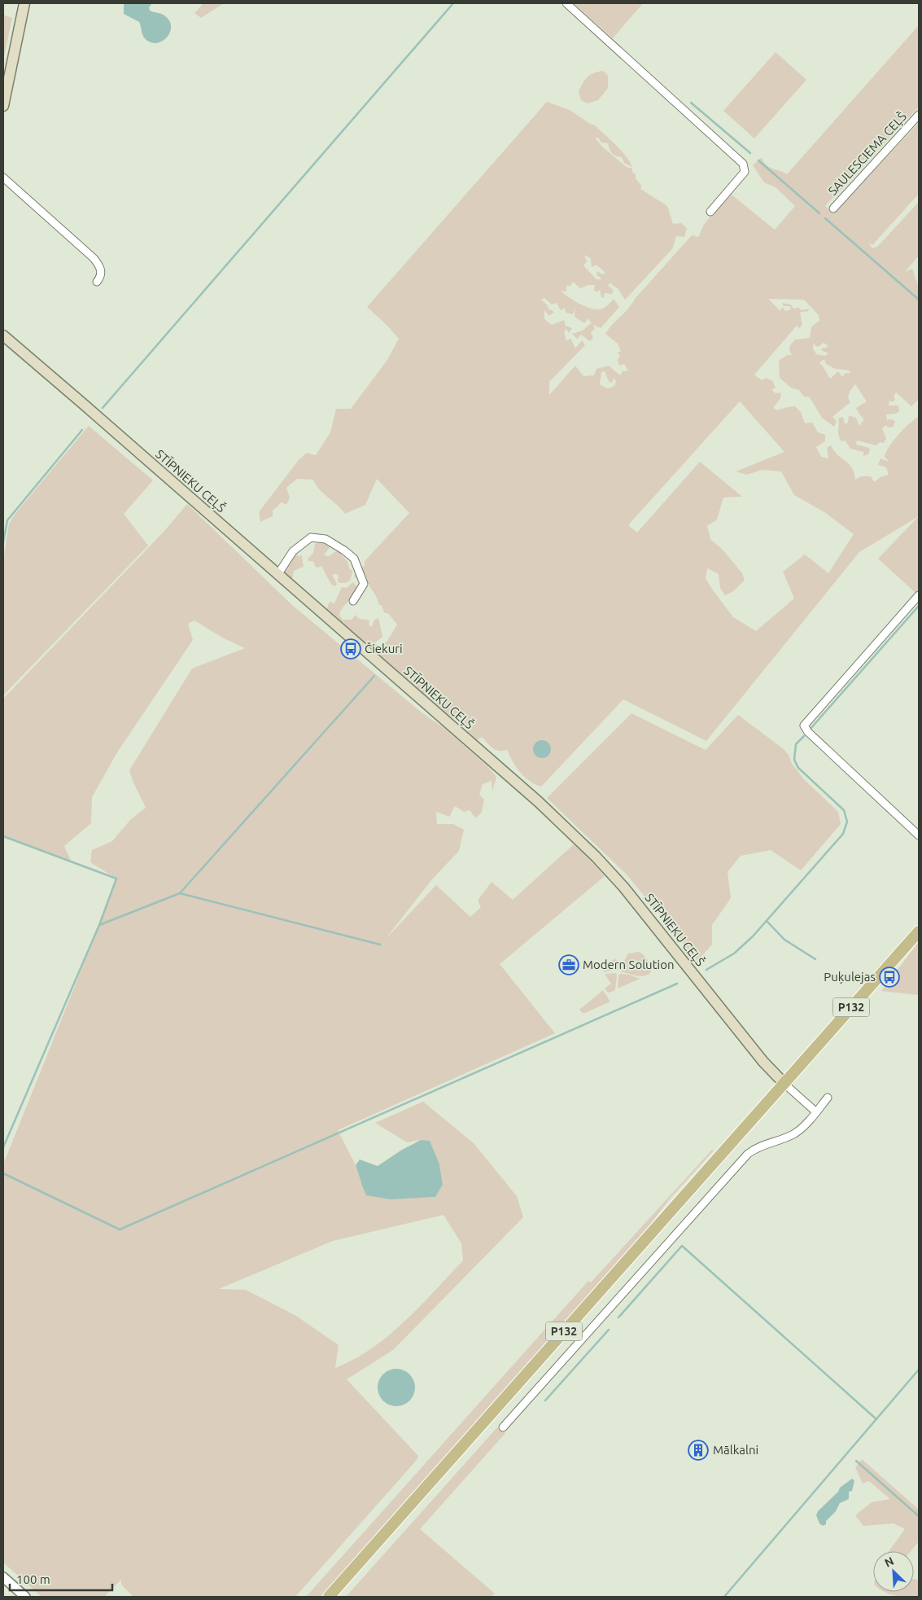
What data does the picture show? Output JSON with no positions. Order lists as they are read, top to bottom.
{
  "streets": {
    "main road": ["STĪPNIEKU CEĻŠ", "P132"],
    "street": ["SAULESCIEMA CEĻŠ"]
  },
  "crossings": [
    ["STĪPNIEKU CEĻŠ", "P132"]
  ],
  "places": {
    "bus stop": ["Čiekuri", "Puķulejas"],
    "office": ["Modern Solution"],
    "building": ["Mālkalni"]
  },
  "scale_bar": "100 m",
  "north": "top left"
}
